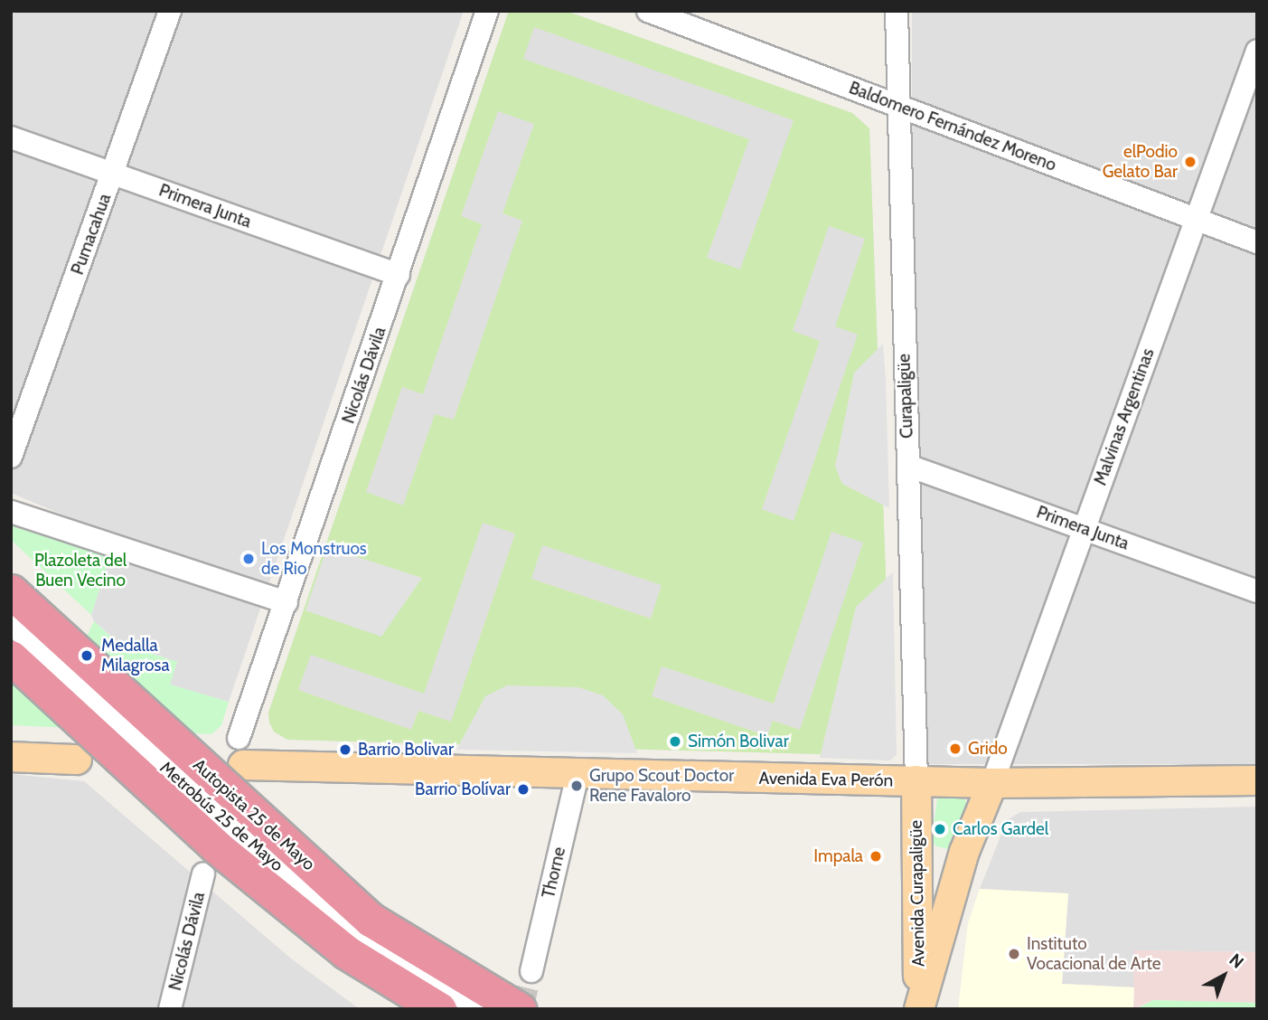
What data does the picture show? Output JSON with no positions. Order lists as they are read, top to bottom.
{
  "streets": {
    "highway": ["Autopista 25 de Mayo"],
    "main road": ["Avenida Eva Perón", "Avenida Curapaligüe"],
    "street": [
      "Baldomero Fernández Moreno",
      "Primera Junta",
      "Pumacahua",
      "Nicolás Dávila",
      "Curapaligüe",
      "Malvinas Argentinas",
      "Metrobús 25 de Mayo",
      "Thorne"
    ]
  },
  "crossings": [
    ["Baldomero Fernández Moreno", "Curapaligüe"],
    ["Baldomero Fernández Moreno", "Malvinas Argentinas"],
    ["Primera Junta", "Pumacahua"],
    ["Primera Junta", "Nicolás Dávila"],
    ["Primera Junta", "Curapaligüe"],
    ["Primera Junta", "Malvinas Argentinas"],
    ["Nicolás Dávila", "Avenida Eva Perón"],
    ["Curapaligüe", "Avenida Eva Perón"],
    ["Curapaligüe", "Avenida Curapaligüe"],
    ["Malvinas Argentinas", "Avenida Eva Perón"],
    ["Malvinas Argentinas", "Avenida Curapaligüe"],
    ["Avenida Eva Perón", "Thorne"],
    ["Avenida Eva Perón", "Avenida Curapaligüe"]
  ],
  "parks": ["Plazoleta del Buen Vecino"],
  "places": [
    "elPodio Gelato Bar",
    "Los Monstruos de Rio",
    "Medalla Milagrosa",
    "Simón Bolivar",
    "Grido",
    "Barrio Bolivar",
    "Grupo Scout Doctor Rene Favaloro",
    "Barrio Bolívar",
    "Carlos Gardel",
    "Impala",
    "Instituto Vocacional de Arte"
  ],
  "north": "top right"
}
